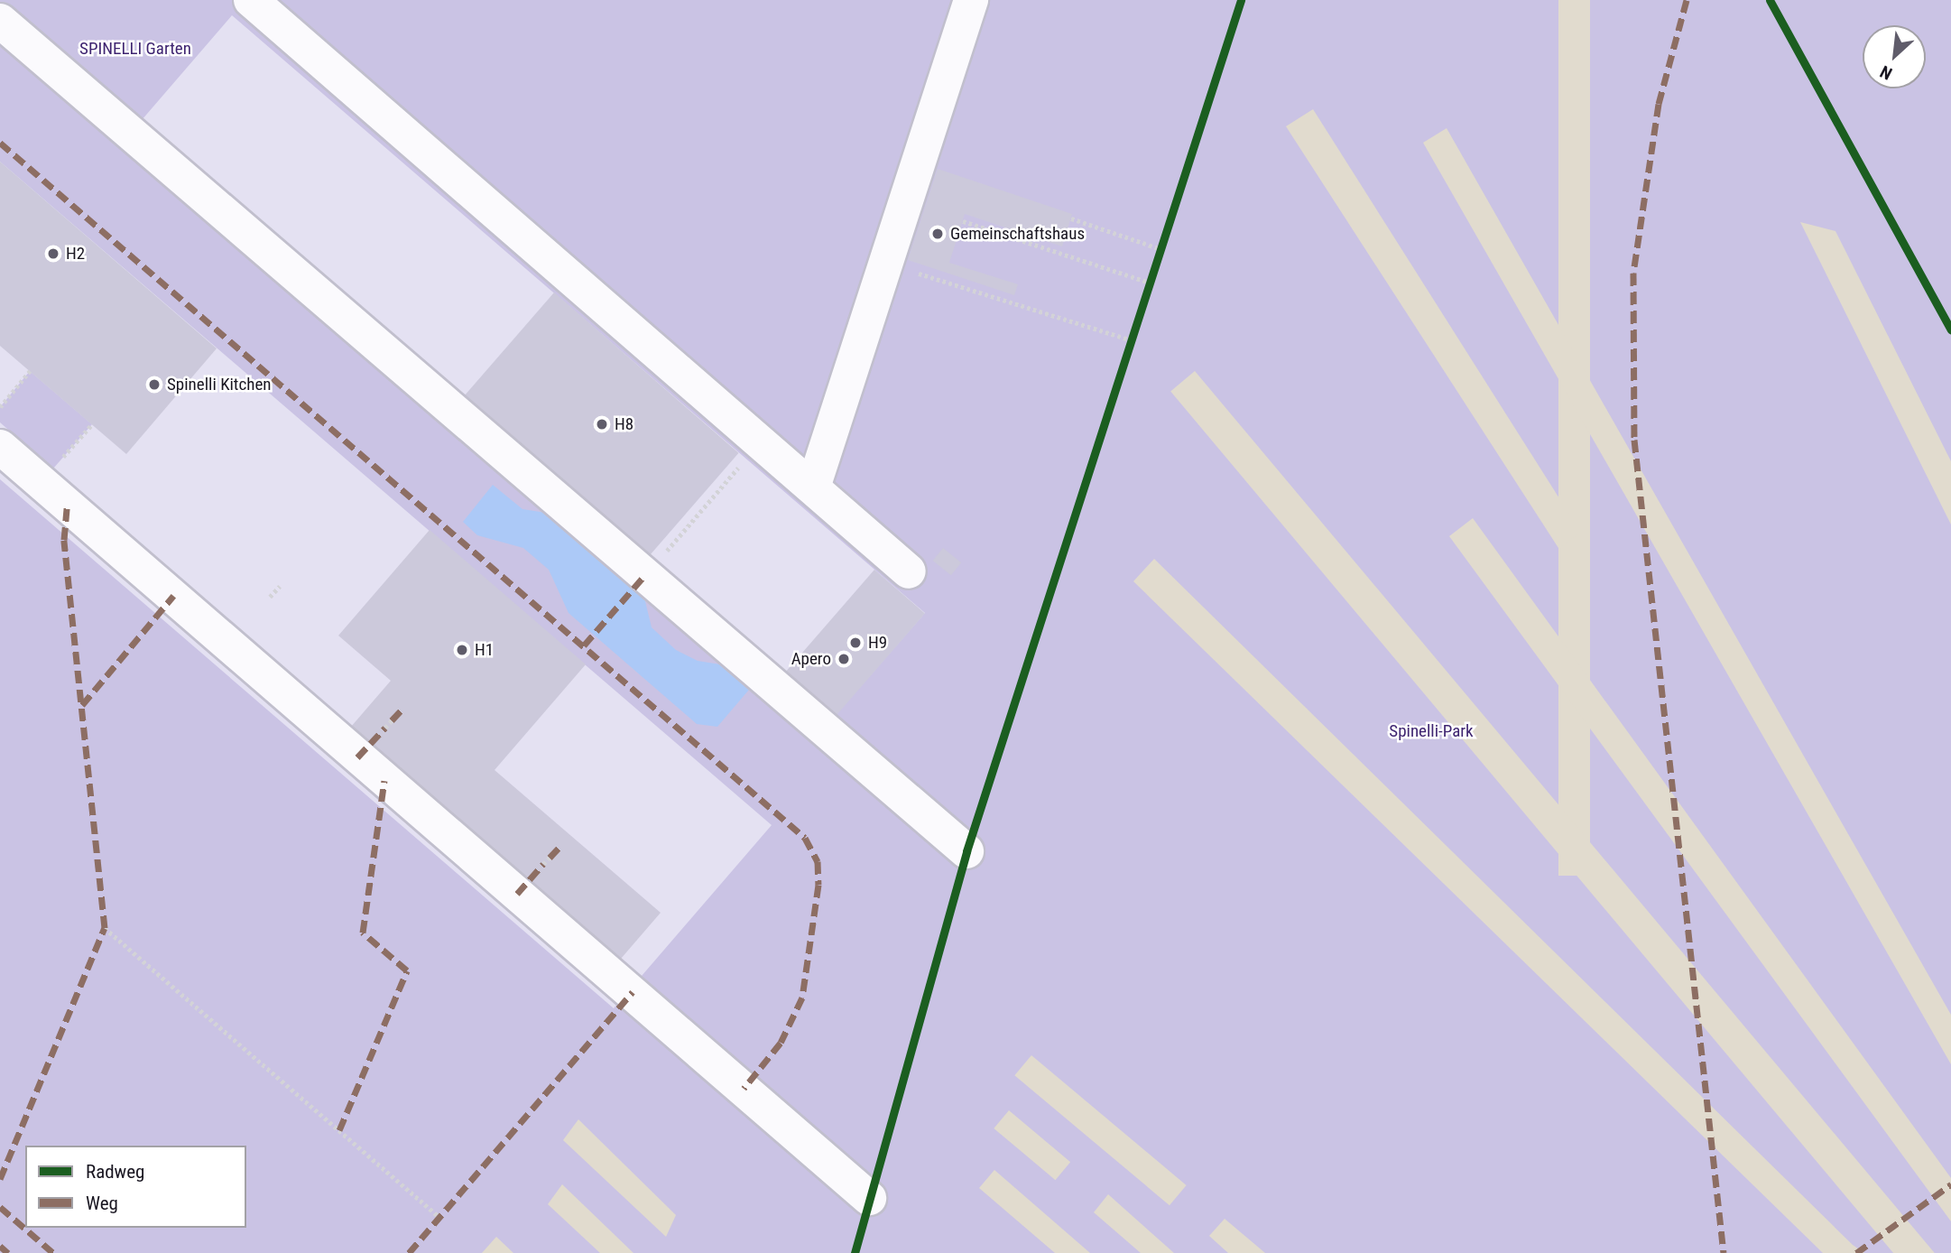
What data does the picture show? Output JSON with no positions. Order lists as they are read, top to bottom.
{
  "parks": ["SPINELLI Garten", "Spinelli-Park"],
  "places": [
    "Gemeinschaftshaus",
    "H2",
    "Spinelli Kitchen",
    "H8",
    "H9",
    "H1",
    "Apero"
  ],
  "legend": ["Radweg", "Weg"],
  "north": "bottom left"
}
